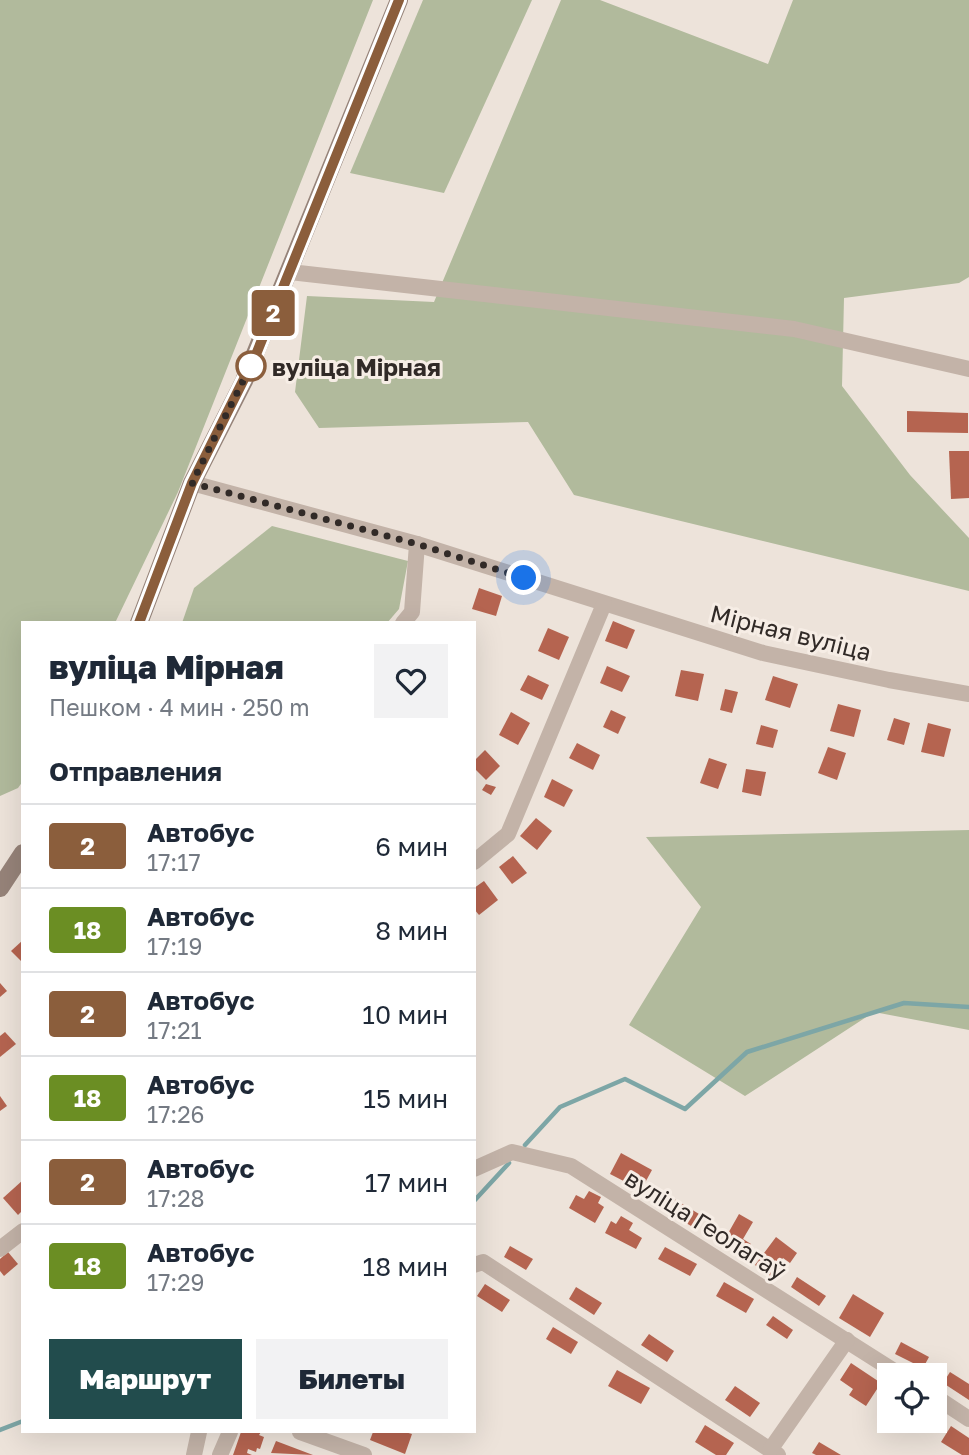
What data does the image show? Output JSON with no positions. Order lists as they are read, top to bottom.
{
  "streets": {
    "street": ["Мірная вуліца", "вуліца Геолагаў"]
  },
  "places": ["вуліца Мірная"],
  "lines": ["bus line 2"],
  "page": {
    "on_map": "2",
    "heading": [
      ["вуліца Мірная", "Пешком · 4 мин · 250 m"],
      "Отправления"
    ],
    "list": [
      {
        "mark": "2",
        "name": "Автобус",
        "note": "17:17",
        "value": "6 мин"
      },
      {
        "mark": "18",
        "name": "Автобус",
        "note": "17:19",
        "value": "8 мин"
      },
      {
        "mark": "2",
        "name": "Автобус",
        "note": "17:21",
        "value": "10 мин"
      },
      {
        "mark": "18",
        "name": "Автобус",
        "note": "17:26",
        "value": "15 мин"
      },
      {
        "mark": "2",
        "name": "Автобус",
        "note": "17:28",
        "value": "17 мин"
      },
      {
        "mark": "18",
        "name": "Автобус",
        "note": "17:29",
        "value": "18 мин"
      }
    ],
    "buttons": ["Маршрут", "Билеты"]
  }
}
